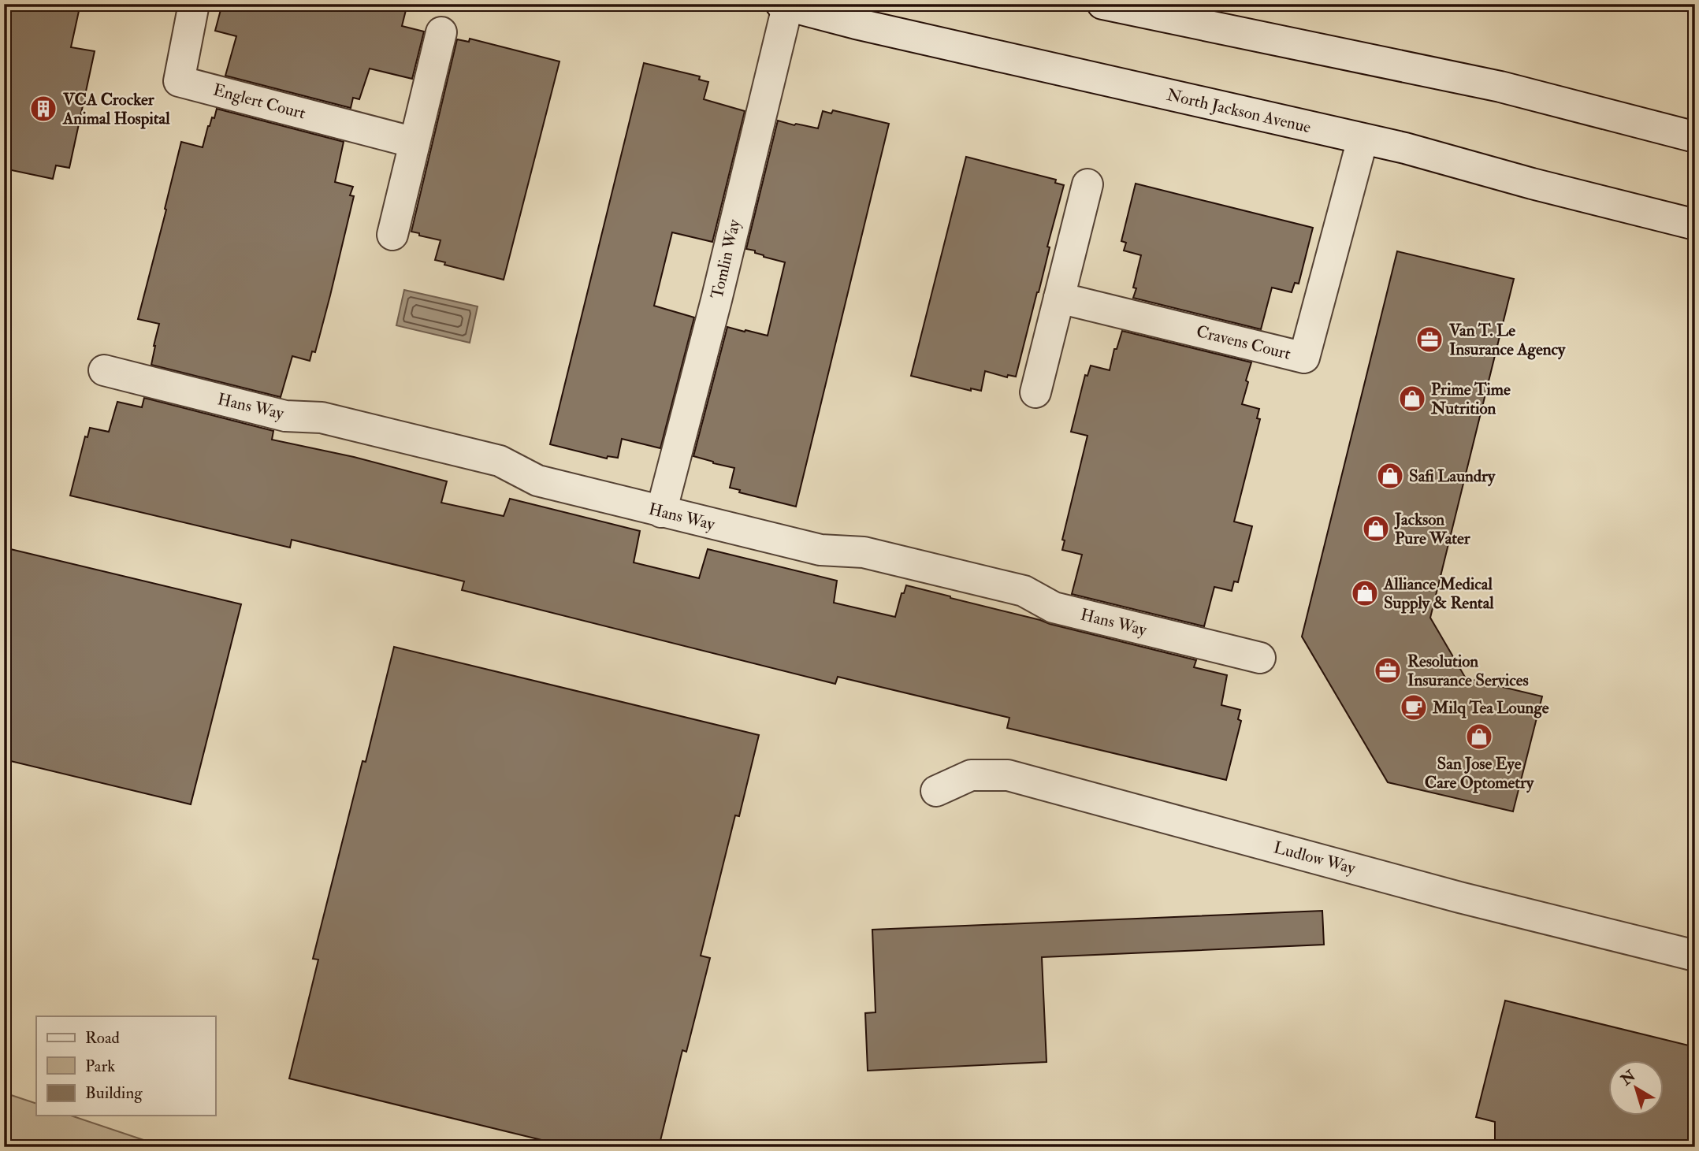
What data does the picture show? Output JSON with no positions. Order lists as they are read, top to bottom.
{
  "streets": {
    "street": [
      "Englert Court",
      "North Jackson Avenue",
      "Tomlin Way",
      "Cravens Court",
      "Hans Way",
      "Ludlow Way"
    ]
  },
  "crossings": [
    ["North Jackson Avenue", "Tomlin Way"],
    ["North Jackson Avenue", "Cravens Court"],
    ["Tomlin Way", "Hans Way"]
  ],
  "places": {
    "building": ["VCA Crocker Animal Hospital"],
    "office": ["Van T. Le Insurance Agency", "Resolution Insurance Services"],
    "shop": [
      "Prime Time Nutrition",
      "Safi Laundry",
      "Jackson Pure Water",
      "Alliance Medical Supply & Rental",
      "San Jose Eye Care Optometry"
    ],
    "cafe": ["Milq Tea Lounge"]
  },
  "legend": ["Road", "Park", "Building"],
  "north": "top left"
}
